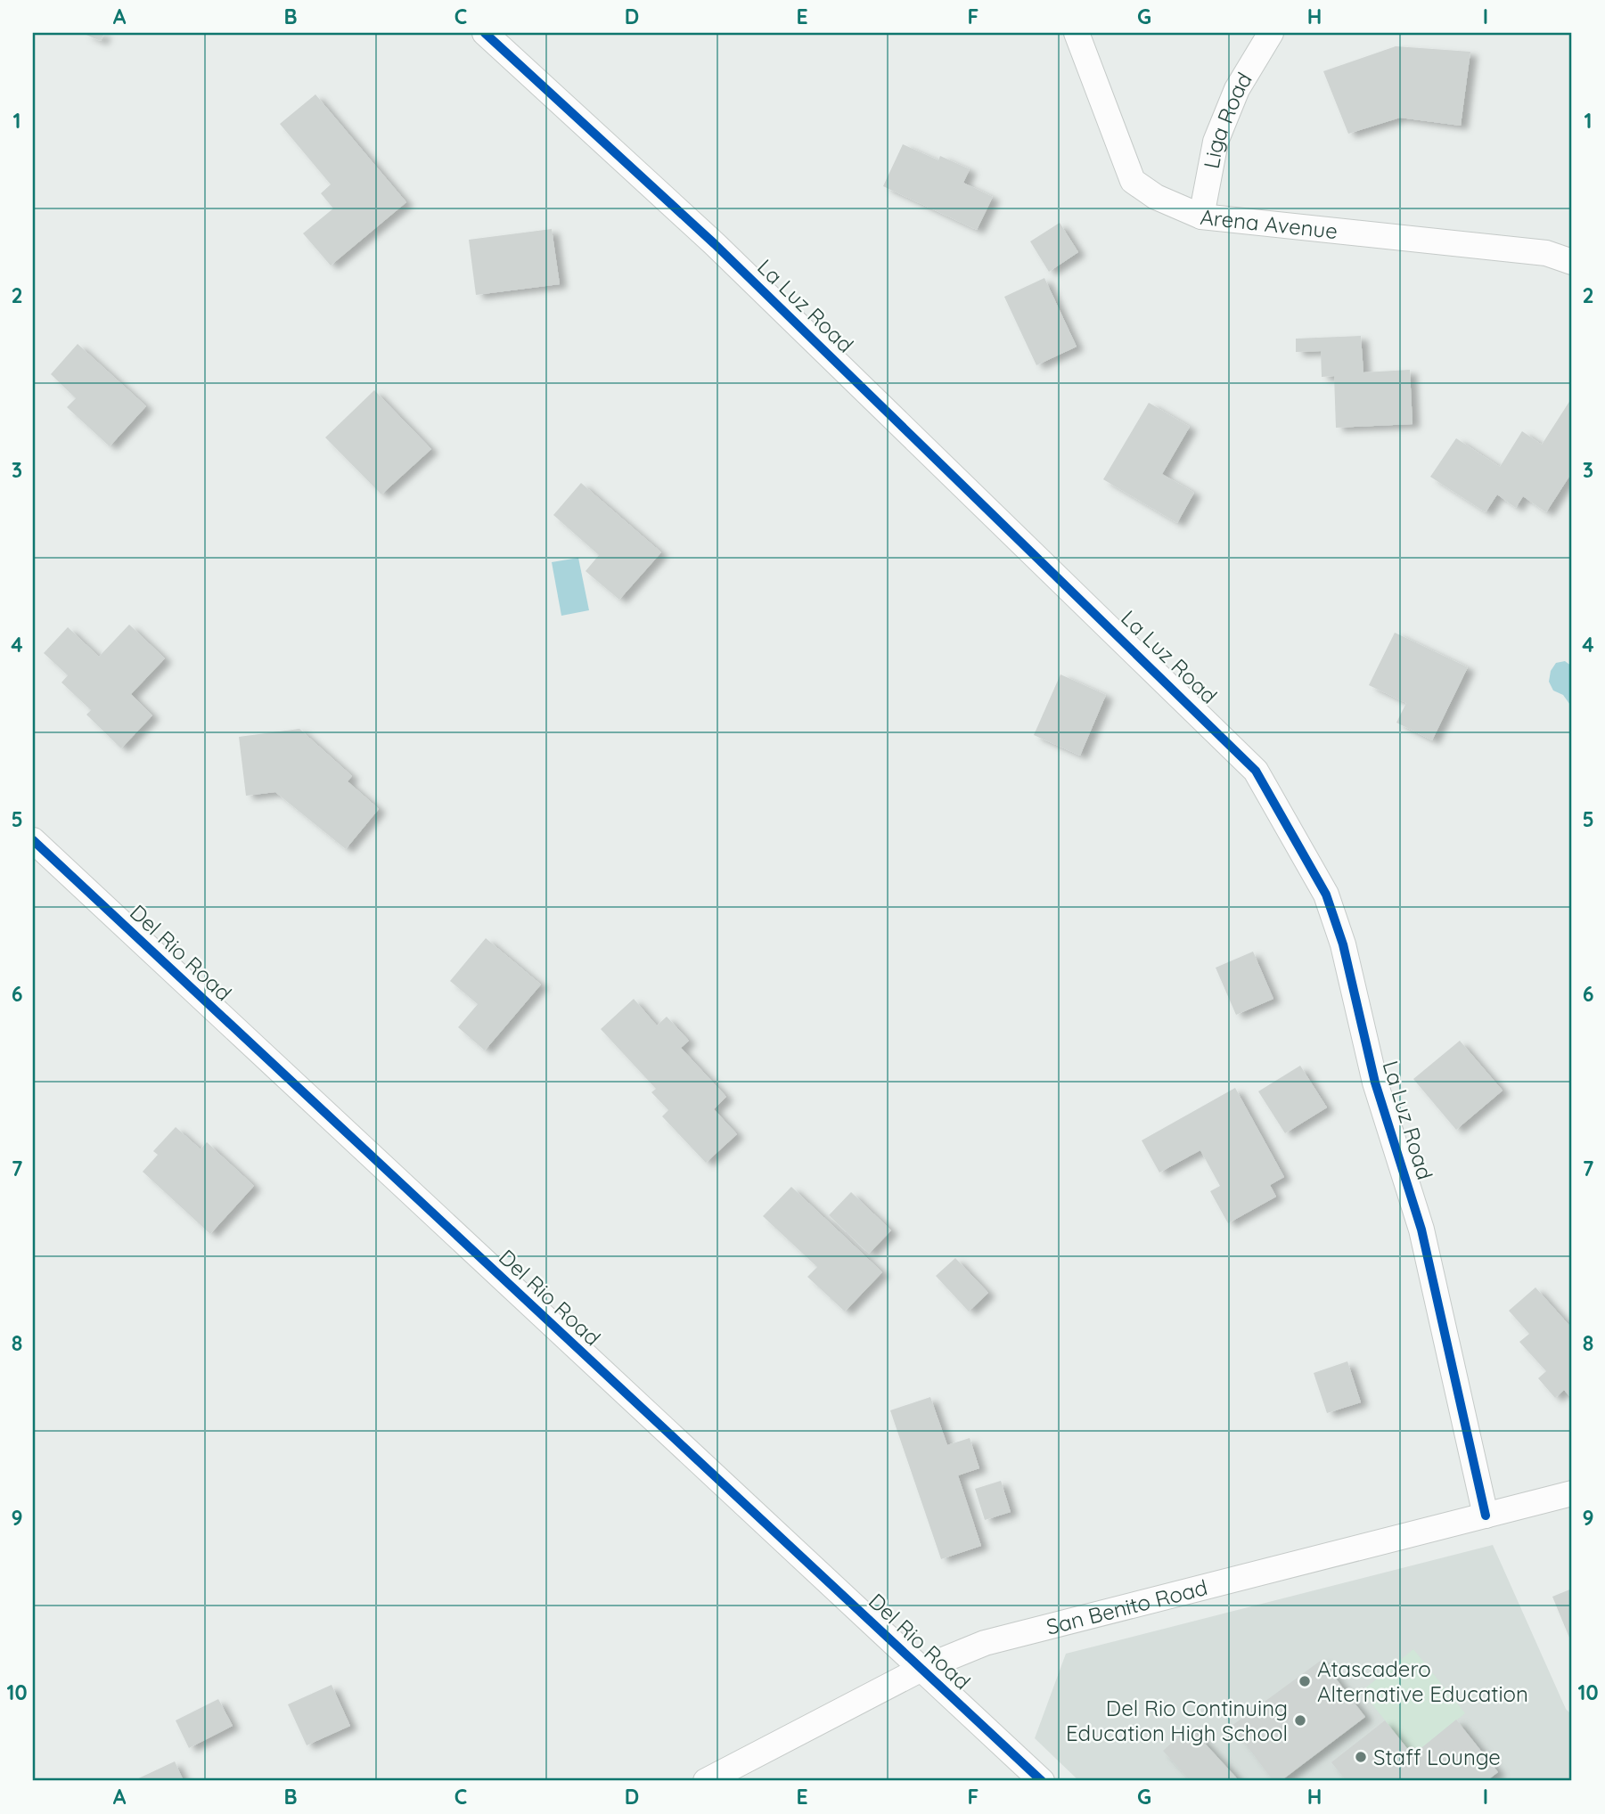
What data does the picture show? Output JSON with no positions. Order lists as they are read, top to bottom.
{
  "streets": {
    "street": [
      "Liga Road",
      "Arena Avenue",
      "La Luz Road",
      "Del Rio Road",
      "San Benito Road"
    ]
  },
  "crossings": [
    ["Liga Road", "Arena Avenue"],
    ["La Luz Road", "San Benito Road"],
    ["Del Rio Road", "San Benito Road"]
  ],
  "places": ["Atascadero Alternative Education", "Del Rio Continuing Education High School", "Staff Lounge"],
  "grid": {
    "columns": [
      "A",
      "B",
      "C",
      "D",
      "E",
      "F",
      "G",
      "H",
      "I"
    ],
    "rows": [
      "1",
      "2",
      "3",
      "4",
      "5",
      "6",
      "7",
      "8",
      "9",
      "10"
    ]
  }
}
